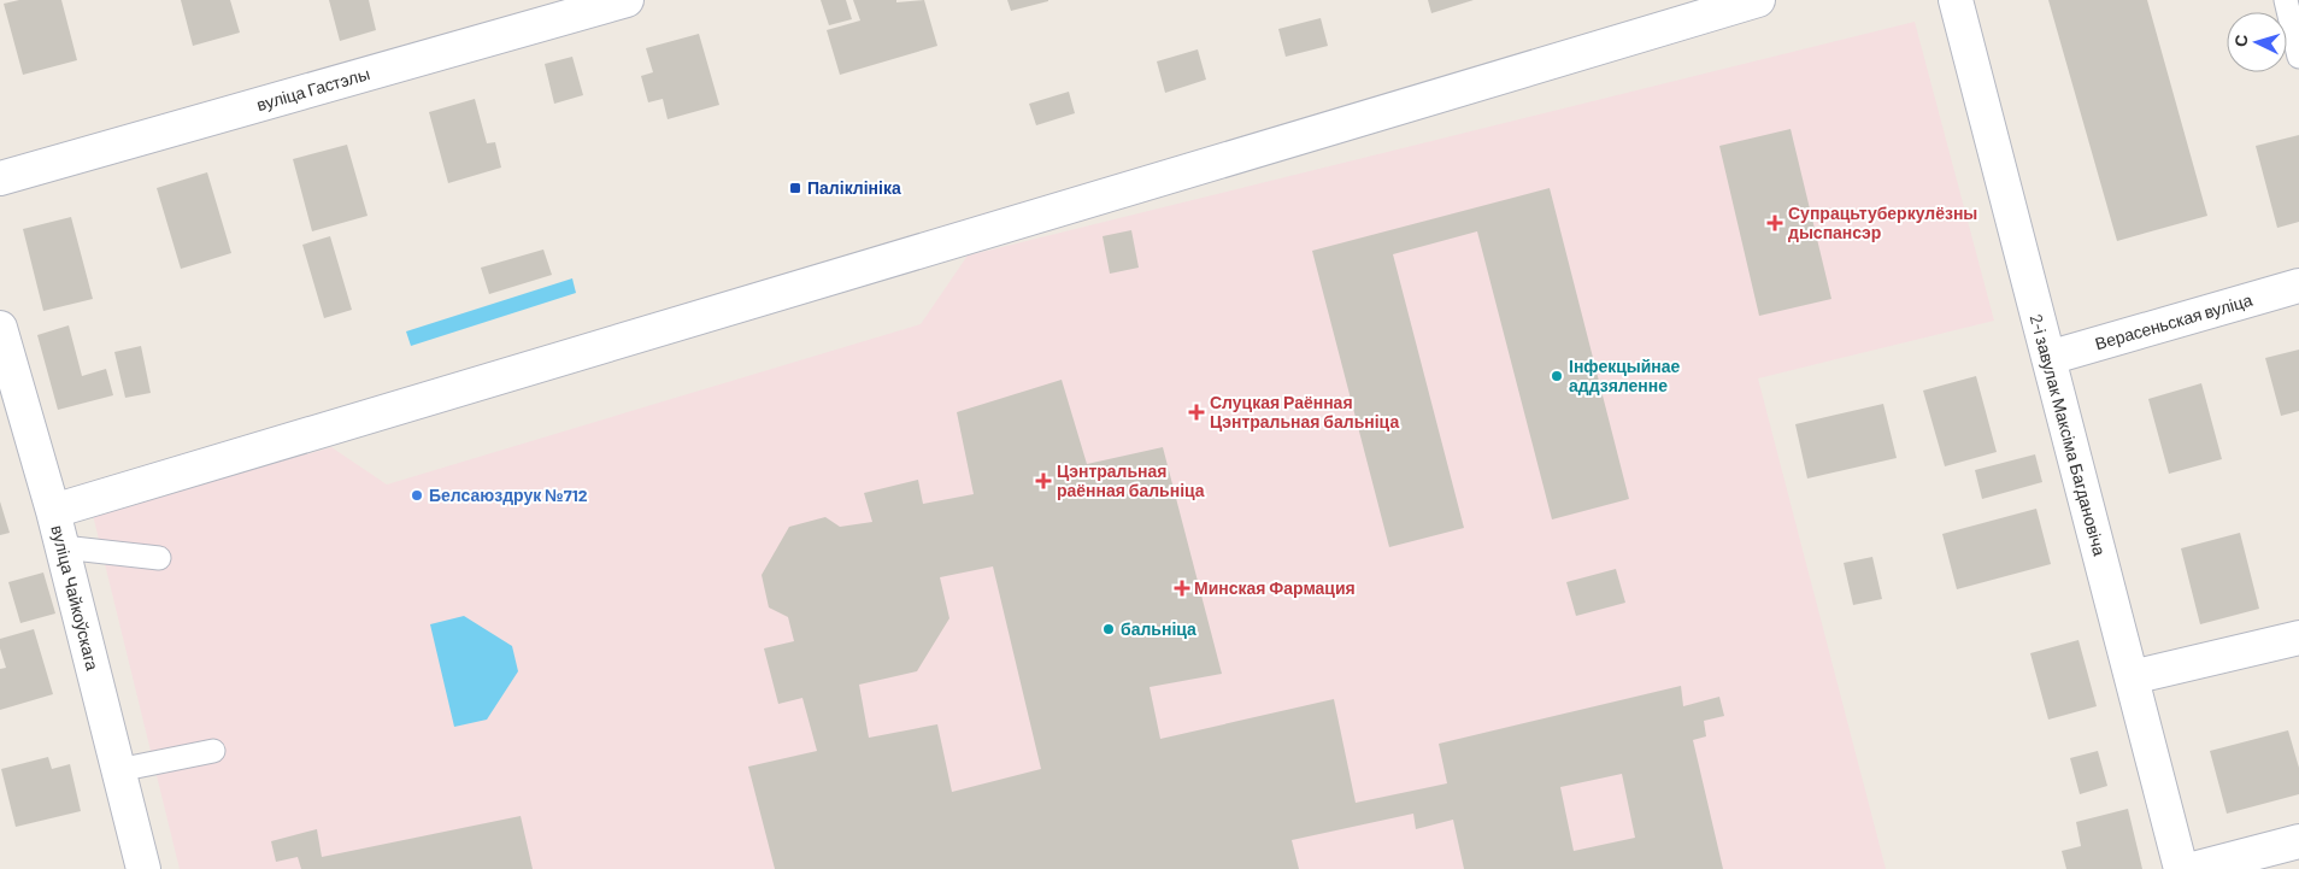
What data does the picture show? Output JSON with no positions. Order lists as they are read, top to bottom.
{
  "streets": {
    "street": [
      "вуліца Гастэлы",
      "Верасеньская вуліца",
      "2-і завулак Максіма Багдановіча",
      "вуліца Чайкоўскага"
    ]
  },
  "crossings": [
    ["Верасеньская вуліца", "2-і завулак Максіма Багдановіча"]
  ],
  "places": {
    "transit": ["Паліклініка"],
    "health": [
      "Супрацьтуберкулёзны дыспансэр",
      "Слуцкая Раённая Цэнтральная бальніца",
      "Цэнтральная раённая бальніца",
      "Минская Фармация"
    ],
    "other": ["Інфекцыйнае аддзяленне", "Белсаюздрук №712", "бальніца"]
  },
  "north": "left"
}
